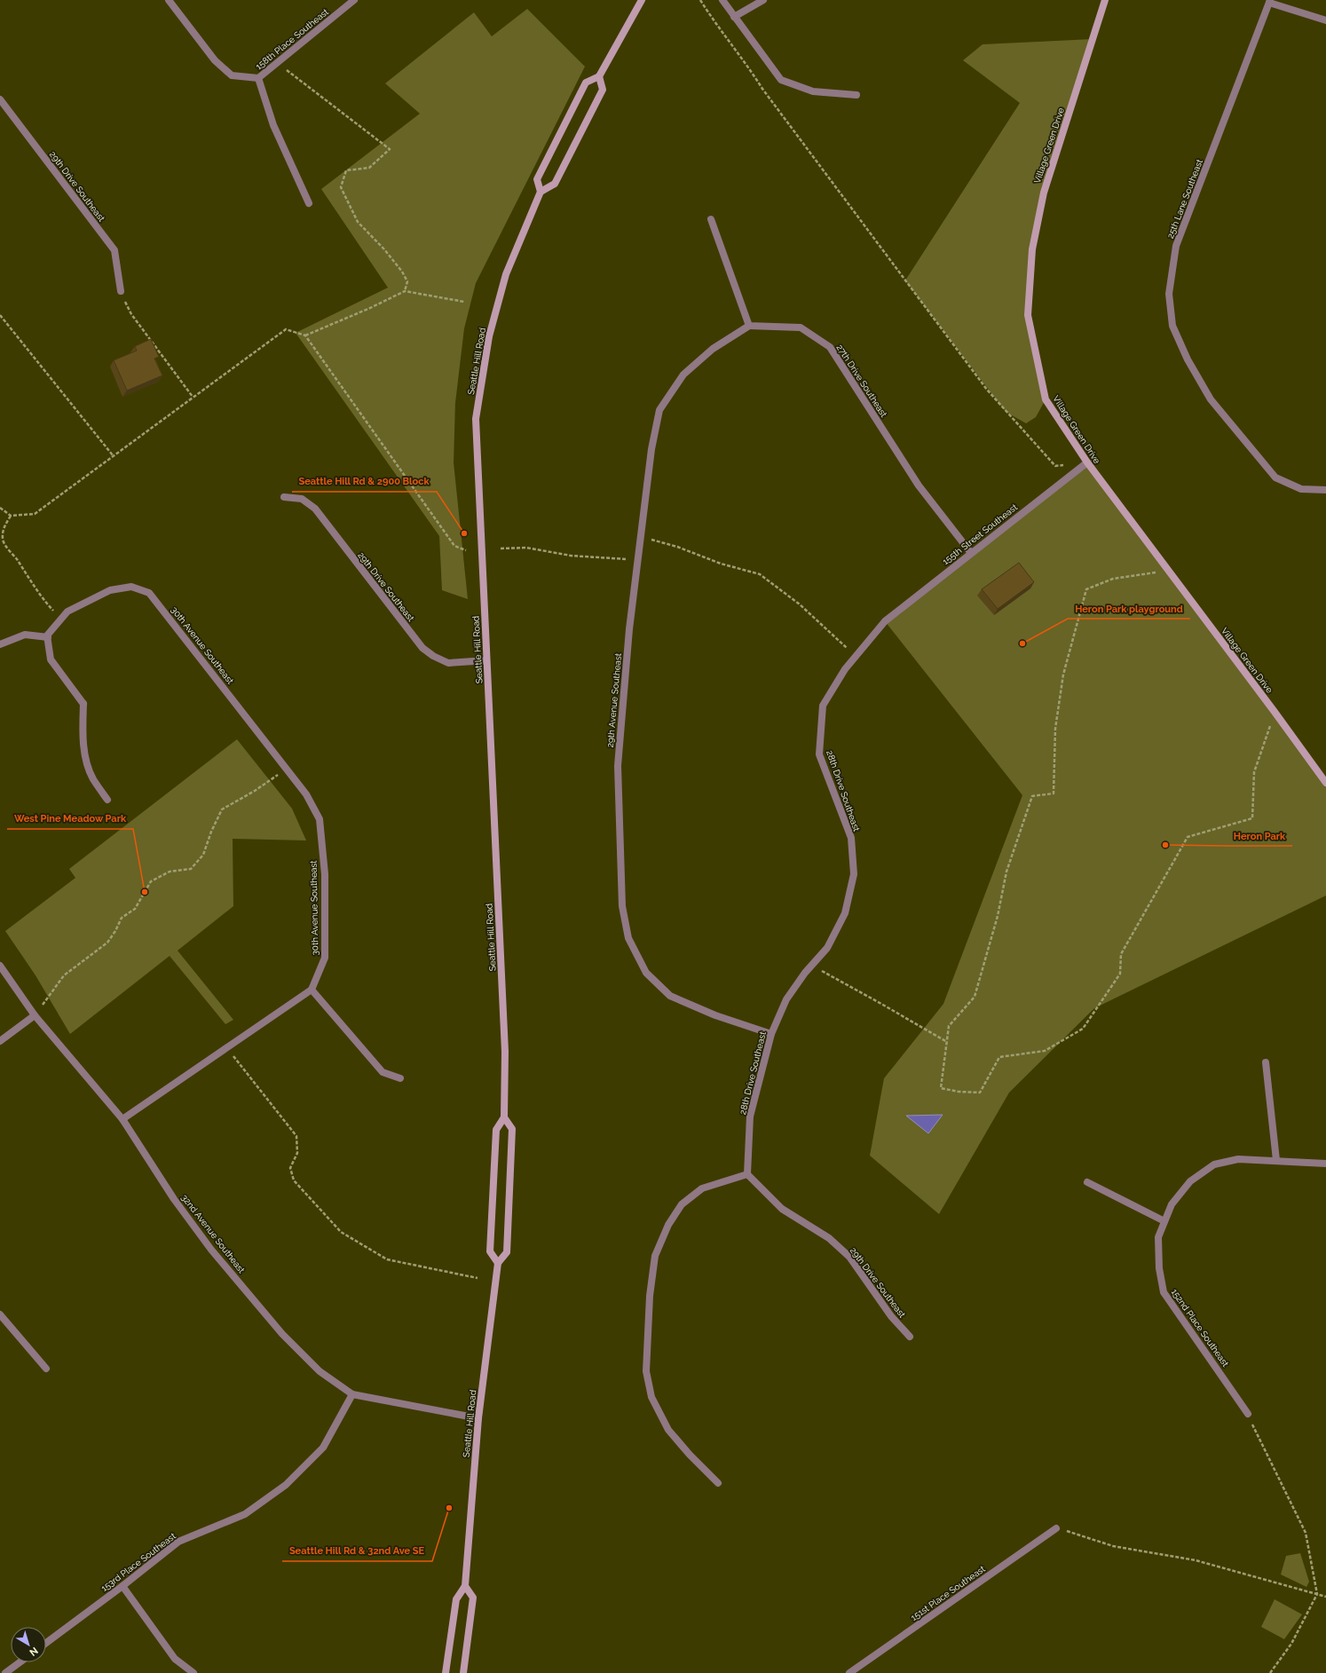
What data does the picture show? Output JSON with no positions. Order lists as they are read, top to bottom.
{
  "streets": {
    "main road": ["Village Green Drive", "Seattle Hill Road"],
    "street": [
      "158th Place Southeast",
      "29th Drive Southeast",
      "25th Lane Southeast",
      "27th Drive Southeast",
      "155th Street Southeast",
      "30th Avenue Southeast",
      "29th Avenue Southeast",
      "28th Drive Southeast",
      "32nd Avenue Southeast",
      "152nd Place Southeast",
      "153rd Place Southeast",
      "151st Place Southeast"
    ]
  },
  "crossings": [
    ["Village Green Drive", "155th Street Southeast"],
    ["29th Drive Southeast", "Seattle Hill Road"],
    ["29th Drive Southeast", "28th Drive Southeast"],
    ["Seattle Hill Road", "32nd Avenue Southeast"],
    ["27th Drive Southeast", "155th Street Southeast"],
    ["27th Drive Southeast", "29th Avenue Southeast"],
    ["155th Street Southeast", "28th Drive Southeast"],
    ["29th Avenue Southeast", "28th Drive Southeast"],
    ["32nd Avenue Southeast", "153rd Place Southeast"]
  ],
  "places": [
    "Seattle Hill Rd & 2900 Block",
    "Heron Park playground",
    "Heron Park",
    "West Pine Meadow Park",
    "Seattle Hill Rd & 32nd Ave SE"
  ],
  "north": "bottom right"
}
